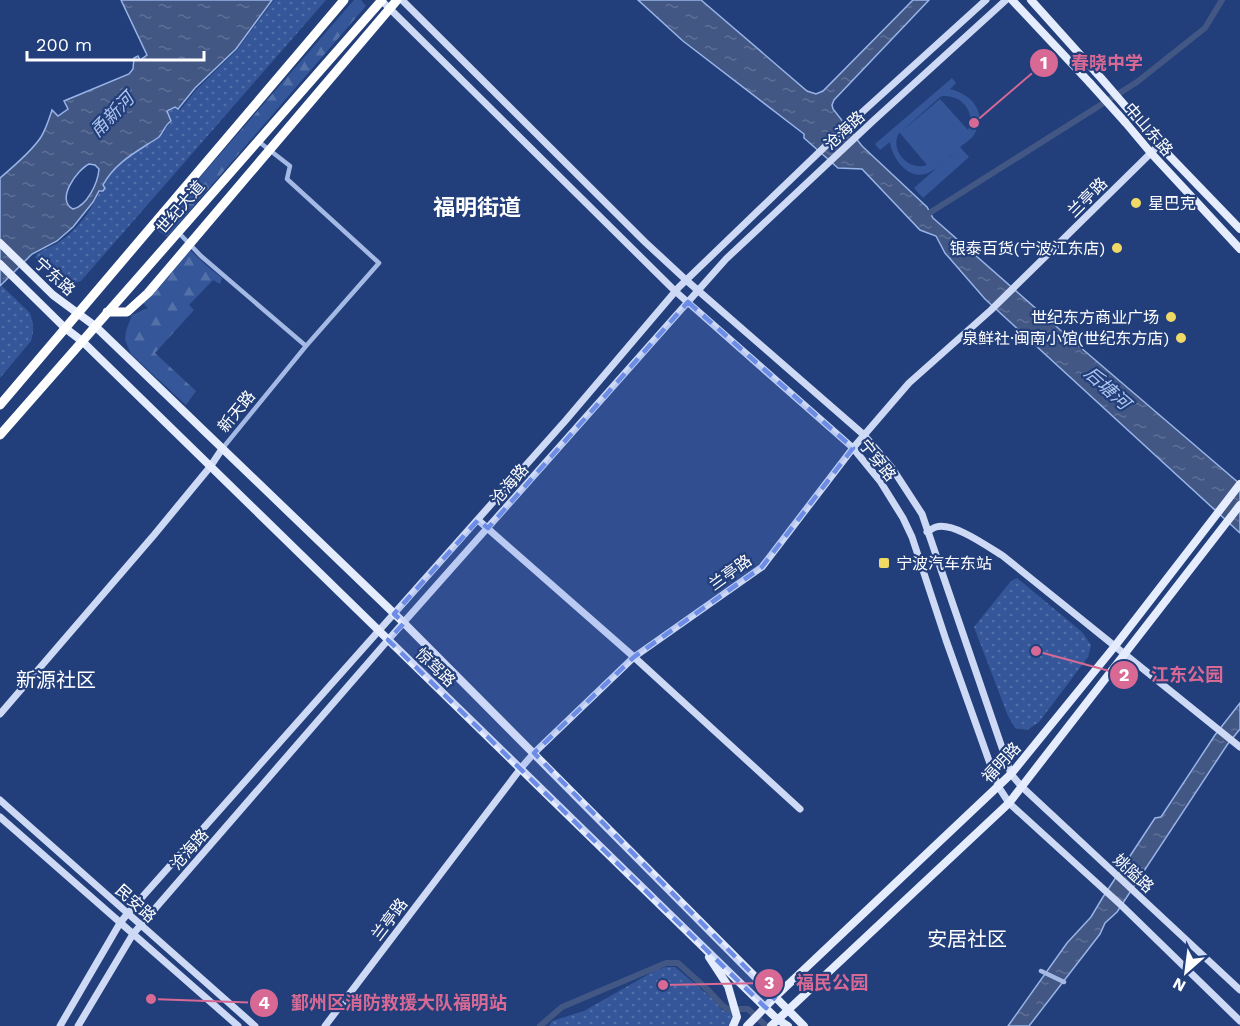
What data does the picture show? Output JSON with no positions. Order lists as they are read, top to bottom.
{
  "streets": {
    "highway": ["世纪大道"],
    "main road": [
      "中山东路",
      "沧海路",
      "兰亭路",
      "宁东路",
      "新天路",
      "宁穿路",
      "惊驾路",
      "福明路",
      "姚隘路",
      "民安路"
    ]
  },
  "crossings": [
    ["中山东路", "兰亭路"],
    ["沧海路", "宁穿路"],
    ["沧海路", "惊驾路"],
    ["沧海路", "民安路"],
    ["兰亭路", "宁穿路"],
    ["兰亭路", "惊驾路"],
    ["世纪大道", "宁东路"],
    ["世纪大道", "新天路"],
    ["世纪大道", "宁穿路"],
    ["世纪大道", "惊驾路"],
    ["宁东路", "惊驾路"],
    ["新天路", "惊驾路"],
    ["宁穿路", "福明路"],
    ["宁穿路", "姚隘路"],
    ["惊驾路", "福明路"],
    ["福明路", "姚隘路"]
  ],
  "districts": ["福明街道", "新源社区", "安居社区"],
  "water": ["甬新河", "后塘河"],
  "places": {
    "other": [
      "春晓中学",
      "星巴克",
      "银泰百货(宁波江东店)",
      "世纪东方商业广场",
      "泉鲜社·闽南小馆(世纪东方店)",
      "江东公园",
      "福民公园",
      "鄞州区消防救援大队福明站"
    ],
    "transit": ["宁波汽车东站"]
  },
  "scale_bar": "200 m",
  "north": "bottom left"
}
